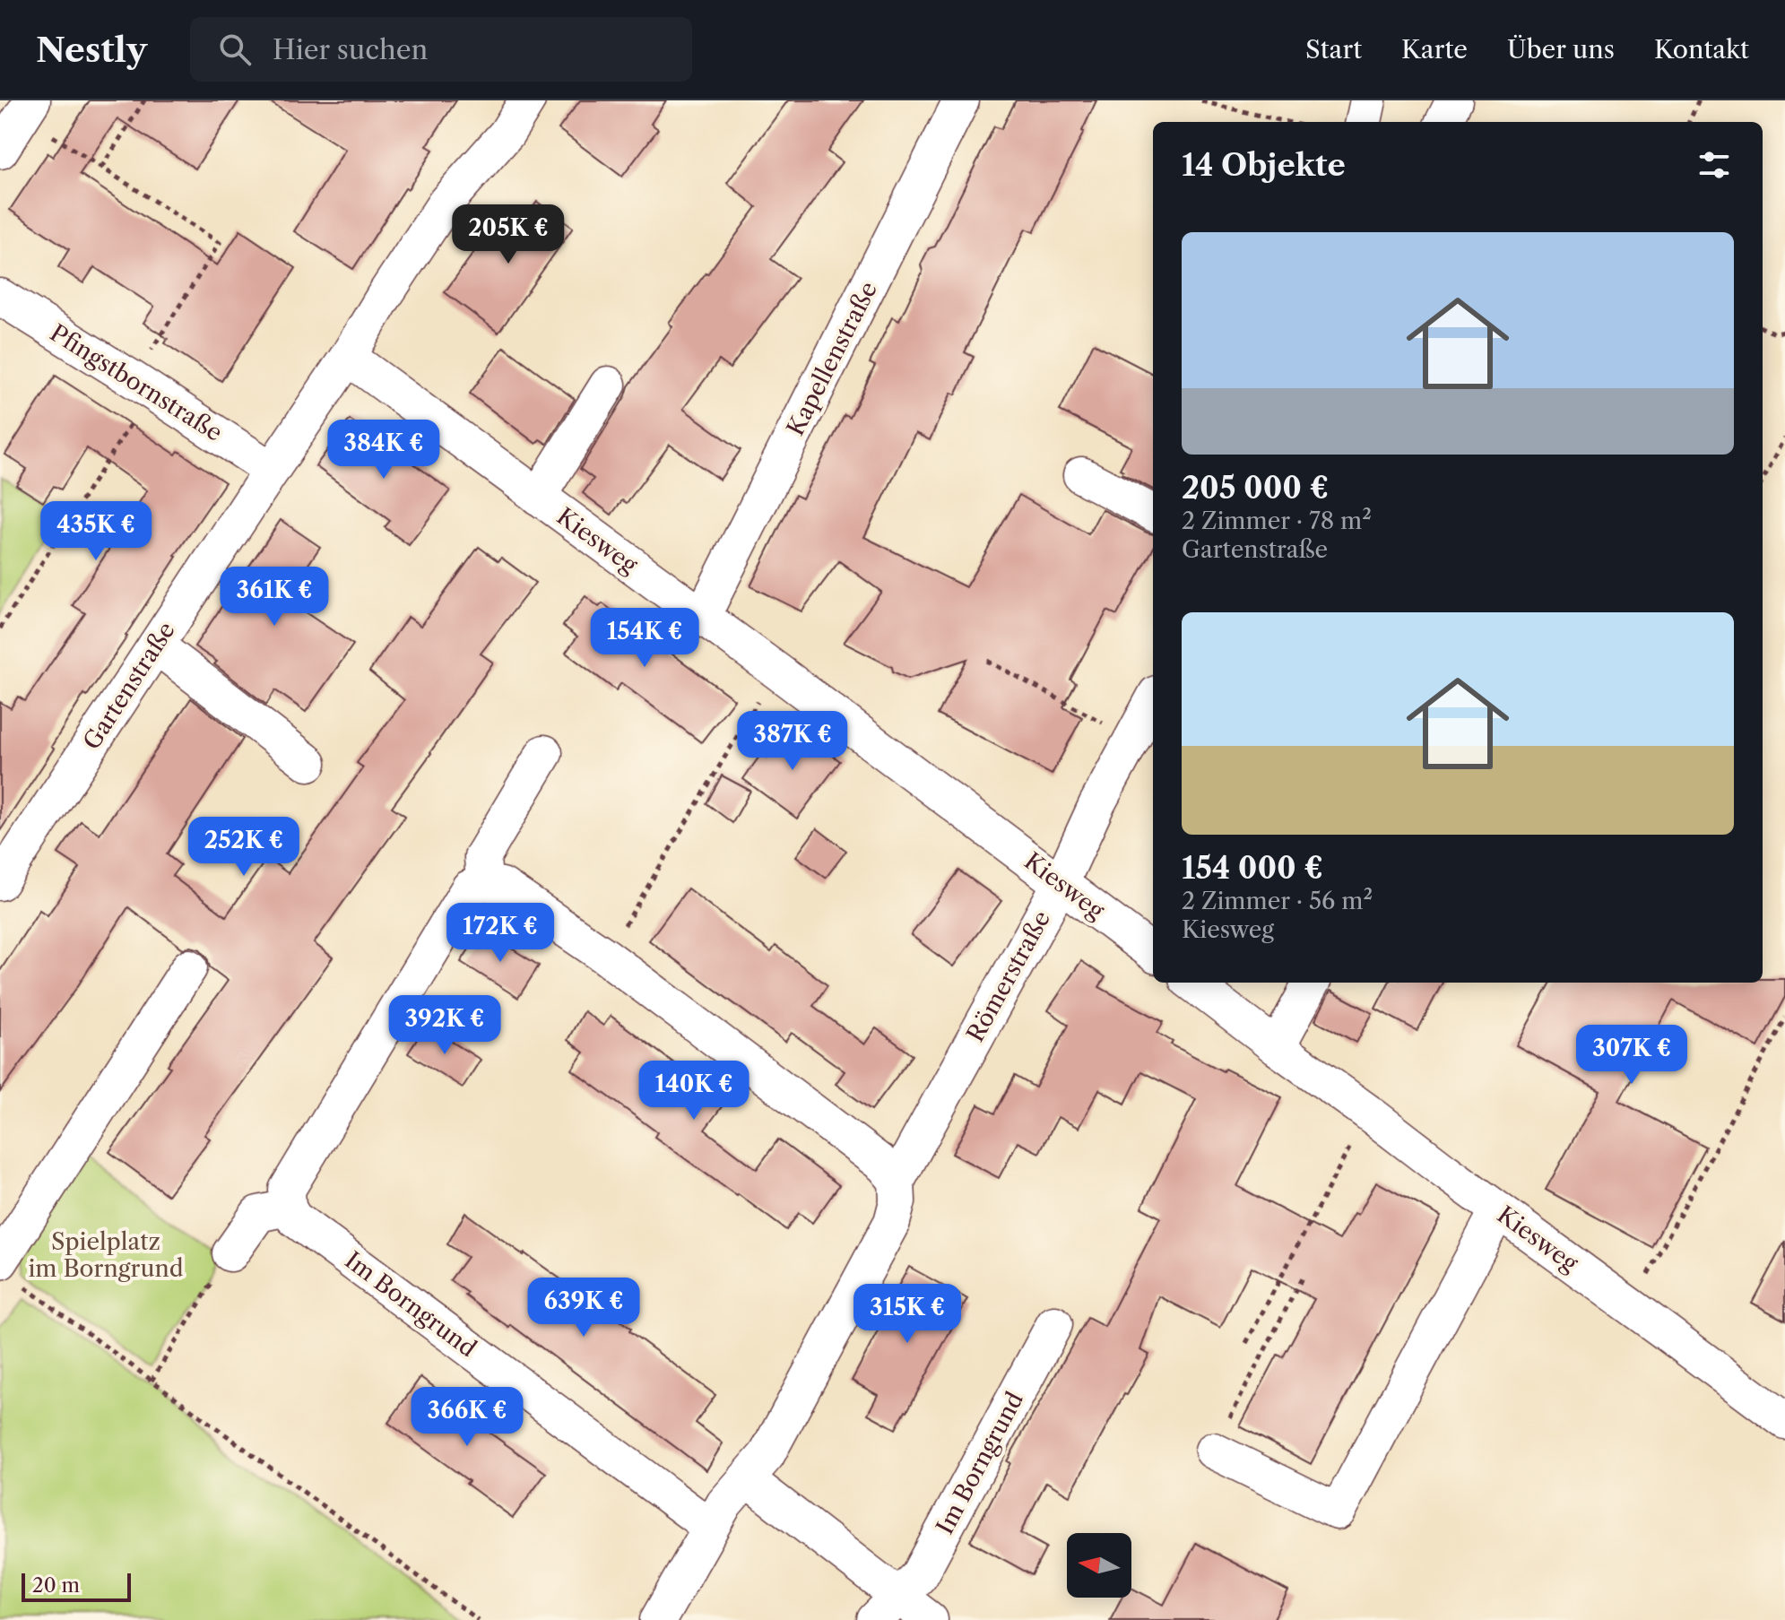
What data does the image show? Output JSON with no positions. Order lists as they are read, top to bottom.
{
  "streets": {
    "street": [
      "Kapellenstraße",
      "Pfingstbornstraße",
      "Kiesweg",
      "Gartenstraße",
      "Römerstraße",
      "Im Borngrund"
    ]
  },
  "crossings": [
    ["Kapellenstraße", "Kiesweg"],
    ["Pfingstbornstraße", "Gartenstraße"],
    ["Kiesweg", "Gartenstraße"],
    ["Kiesweg", "Römerstraße"]
  ],
  "parks": ["Spielplatz im Borngrund"],
  "scale_bar": "20 m",
  "north": "left",
  "page": {
    "header": "Nestly",
    "search": "Hier suchen",
    "nav": [
      "Start",
      "Karte",
      "Über uns",
      "Kontakt"
    ],
    "heading": "14 Objekte",
    "price": [
      "205K €",
      "384K €",
      "435K €",
      "361K €",
      "154K €",
      "387K €",
      "252K €",
      "172K €",
      "392K €",
      "307K €",
      "140K €",
      "639K €",
      "315K €",
      "366K €"
    ],
    "list": [
      {
        "name": "205 000 €",
        "note": "2 Zimmer · 78 m² · Gartenstraße"
      },
      {
        "name": "154 000 €",
        "note": "2 Zimmer · 56 m² · Kiesweg"
      }
    ],
    "scale": "20 m"
  }
}
